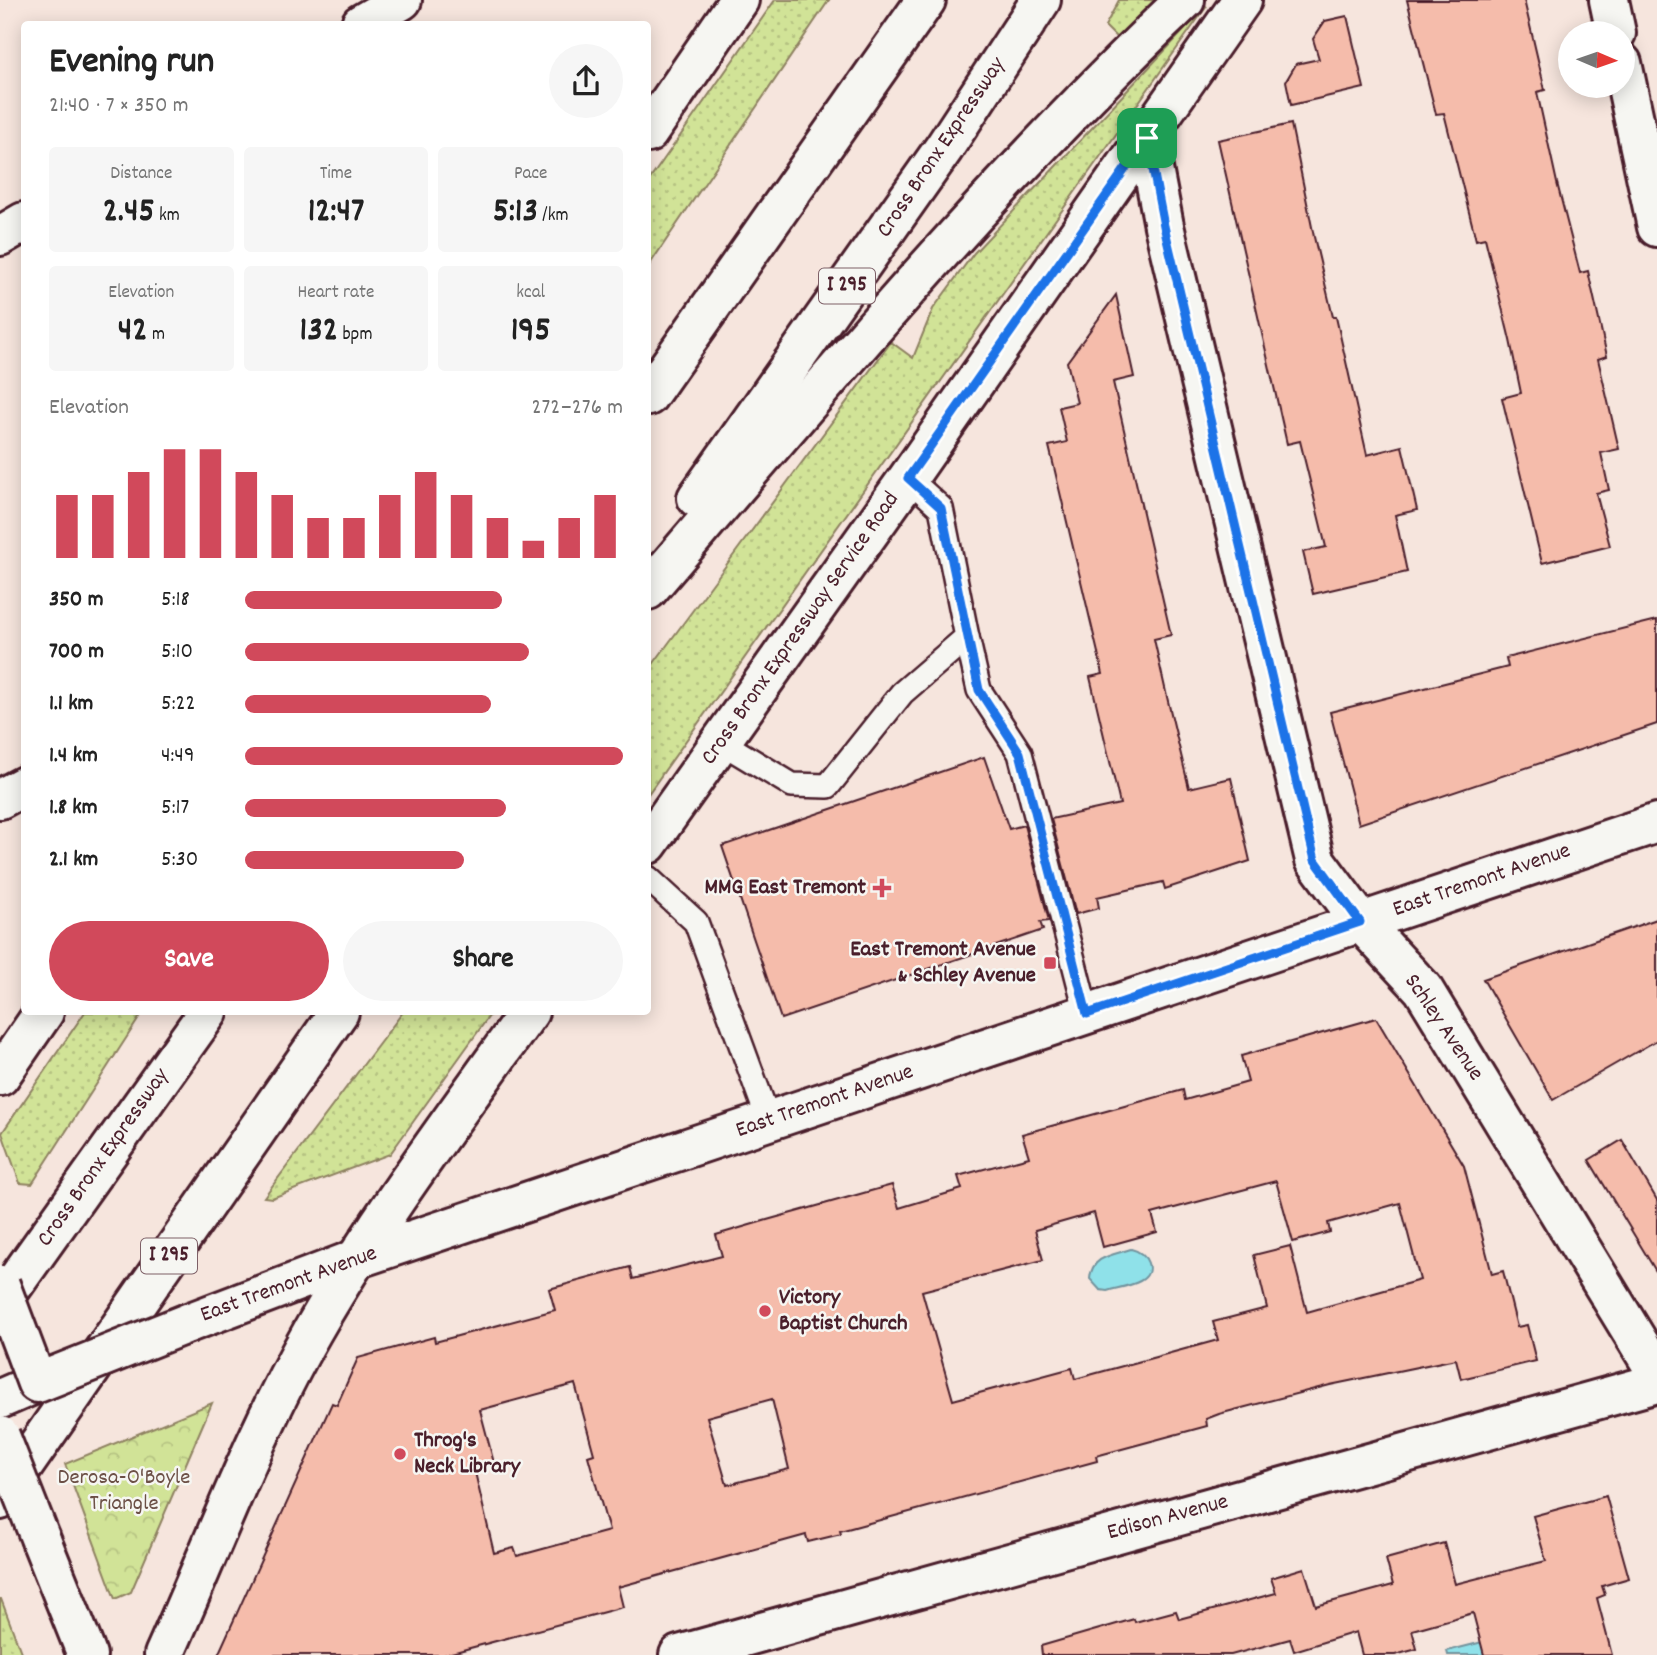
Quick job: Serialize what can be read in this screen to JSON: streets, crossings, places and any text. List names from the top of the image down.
{
  "streets": {
    "main road": [
      "Cross Bronx Expressway",
      "I 295",
      "Cross Bronx Expressway Service Road",
      "East Tremont Avenue",
      "Schley Avenue",
      "Edison Avenue"
    ]
  },
  "crossings": [
    ["Cross Bronx Expressway Service Road", "Schley Avenue"],
    ["East Tremont Avenue", "Schley Avenue"]
  ],
  "parks": ["Derosa-O'Boyle Triangle"],
  "places": {
    "health": ["MMG East Tremont"],
    "transit": ["East Tremont Avenue & Schley Avenue"],
    "other": ["Victory Baptist Church", "Throg's Neck Library"]
  },
  "north": "right",
  "page": {
    "heading": ["Evening run", "21:40 · 7 × 350 m"],
    "stats": [
      ["Distance", "2.45 km"],
      ["Time", "12:47"],
      ["Pace", "5:13 /km"],
      ["Elevation", "42 m"],
      ["Heart rate", "132 bpm"],
      ["kcal", "195"]
    ],
    "chart": ["Elevation", "272–276 m"],
    "list": [
      {
        "name": "350 m",
        "note": "5:18"
      },
      {
        "name": "700 m",
        "note": "5:10"
      },
      {
        "name": "1.1 km",
        "note": "5:22"
      },
      {
        "name": "1.4 km",
        "note": "4:49"
      },
      {
        "name": "1.8 km",
        "note": "5:17"
      },
      {
        "name": "2.1 km",
        "note": "5:30"
      }
    ],
    "buttons": ["Save", "Share"]
  }
}
